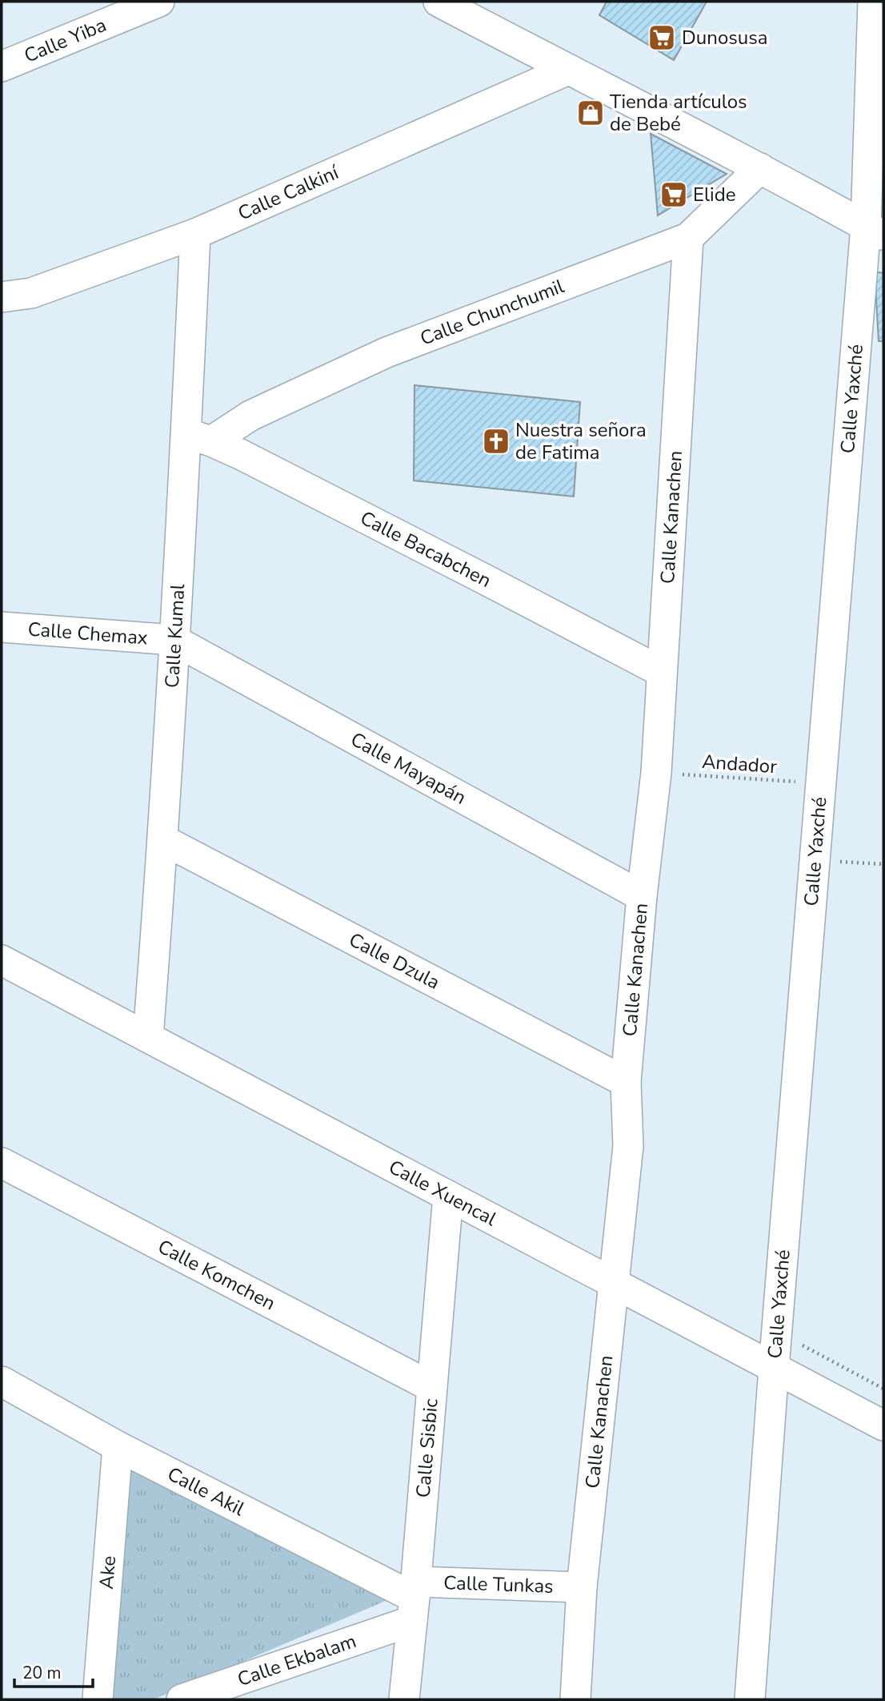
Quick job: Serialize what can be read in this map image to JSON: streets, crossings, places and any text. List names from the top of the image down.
{
  "streets": {
    "street": [
      "Calle Yiba",
      "Calle Calkiní",
      "Calle Chunchumil",
      "Calle Yaxché",
      "Calle Kanachen",
      "Calle Bacabchen",
      "Calle Chemax",
      "Calle Kumal",
      "Calle Mayapán",
      "Calle Dzula",
      "Calle Xuencal",
      "Calle Komchen",
      "Calle Sisbic",
      "Calle Akil",
      "Ake",
      "Calle Tunkas",
      "Calle Ekbalam"
    ],
    "path": ["Andador"]
  },
  "crossings": [
    ["Calle Calkiní", "Calle Kumal"],
    ["Calle Chunchumil", "Calle Kanachen"],
    ["Calle Chunchumil", "Calle Bacabchen"],
    ["Calle Chunchumil", "Calle Kumal"],
    ["Calle Yaxché", "Andador"],
    ["Calle Yaxché", "Calle Xuencal"],
    ["Calle Kanachen", "Calle Bacabchen"],
    ["Calle Kanachen", "Andador"],
    ["Calle Kanachen", "Calle Mayapán"],
    ["Calle Kanachen", "Calle Dzula"],
    ["Calle Kanachen", "Calle Xuencal"],
    ["Calle Kanachen", "Calle Tunkas"],
    ["Calle Bacabchen", "Calle Kumal"],
    ["Calle Chemax", "Calle Kumal"],
    ["Calle Chemax", "Calle Mayapán"],
    ["Calle Kumal", "Calle Mayapán"],
    ["Calle Kumal", "Calle Dzula"],
    ["Calle Kumal", "Calle Xuencal"],
    ["Calle Xuencal", "Calle Sisbic"],
    ["Calle Komchen", "Calle Sisbic"],
    ["Calle Sisbic", "Calle Akil"],
    ["Calle Sisbic", "Calle Tunkas"],
    ["Calle Sisbic", "Calle Ekbalam"],
    ["Calle Akil", "Ake"],
    ["Calle Akil", "Calle Tunkas"],
    ["Calle Akil", "Calle Ekbalam"],
    ["Calle Tunkas", "Calle Ekbalam"]
  ],
  "places": {
    "supermarket": ["Dunosusa", "Elide"],
    "shop": ["Tienda artículos de Bebé"],
    "church": ["Nuestra señora de Fatima"]
  },
  "scale_bar": "20 m"
}
